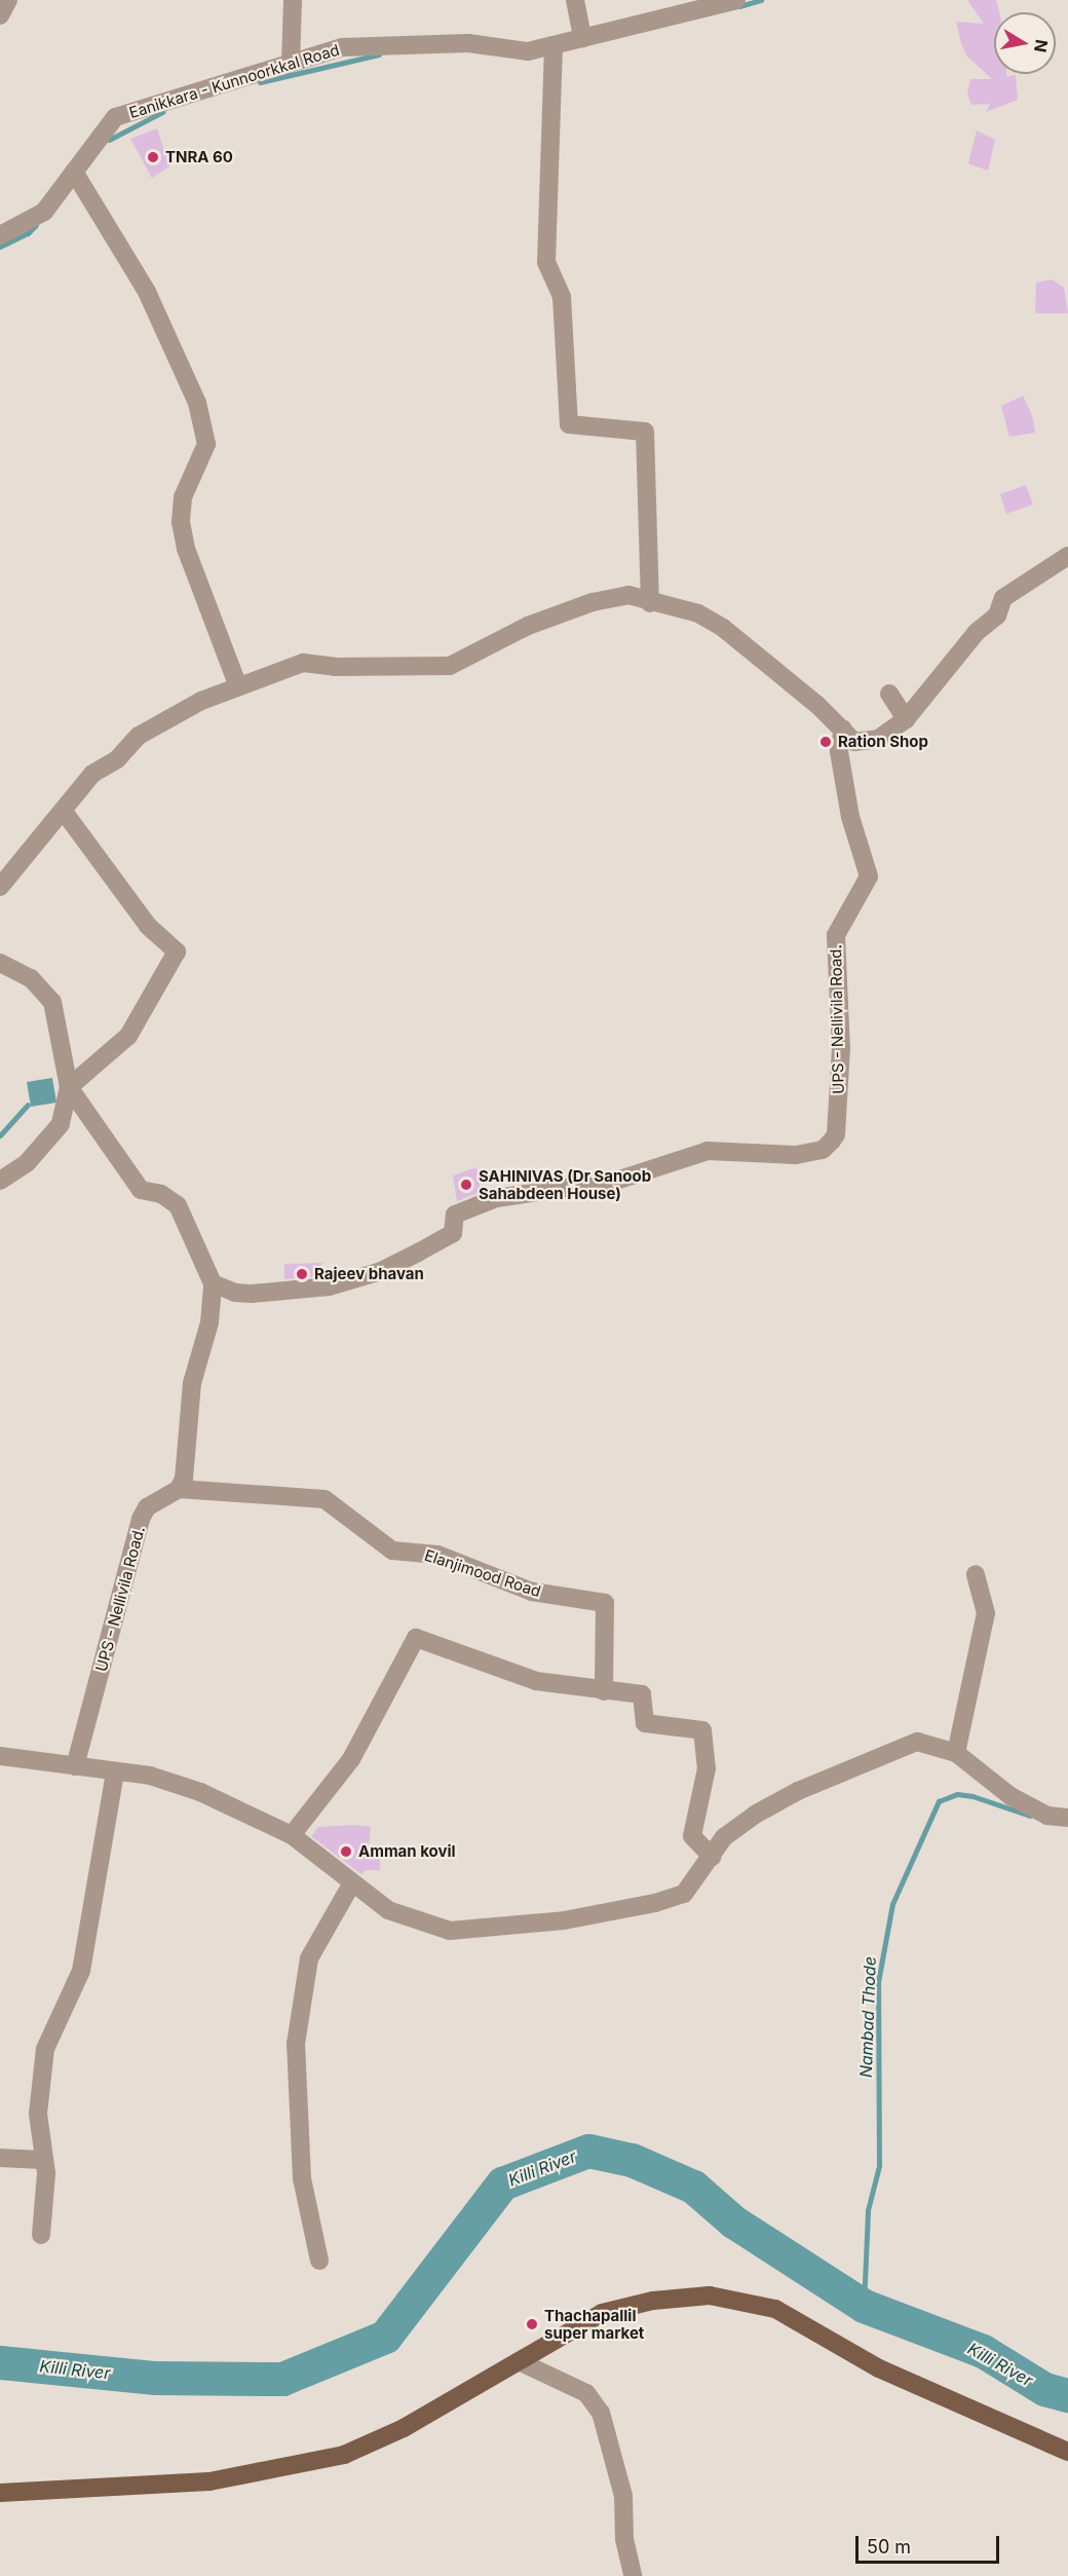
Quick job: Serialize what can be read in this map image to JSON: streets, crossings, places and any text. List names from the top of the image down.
{
  "streets": {
    "street": ["Eanikkara - Kunnoorkkal Road", "UPS - Nellivila Road.", "Elanjimood Road"]
  },
  "crossings": [
    ["UPS - Nellivila Road.", "Elanjimood Road"]
  ],
  "water": ["Nambad Thode", "Killi River"],
  "places": [
    "TNRA 60",
    "Ration Shop",
    "SAHINIVAS (Dr Sanoob Sahabdeen House)",
    "Rajeev bhavan",
    "Amman kovil",
    "Thachapallil super market"
  ],
  "scale_bar": "50 m",
  "north": "right"
}
